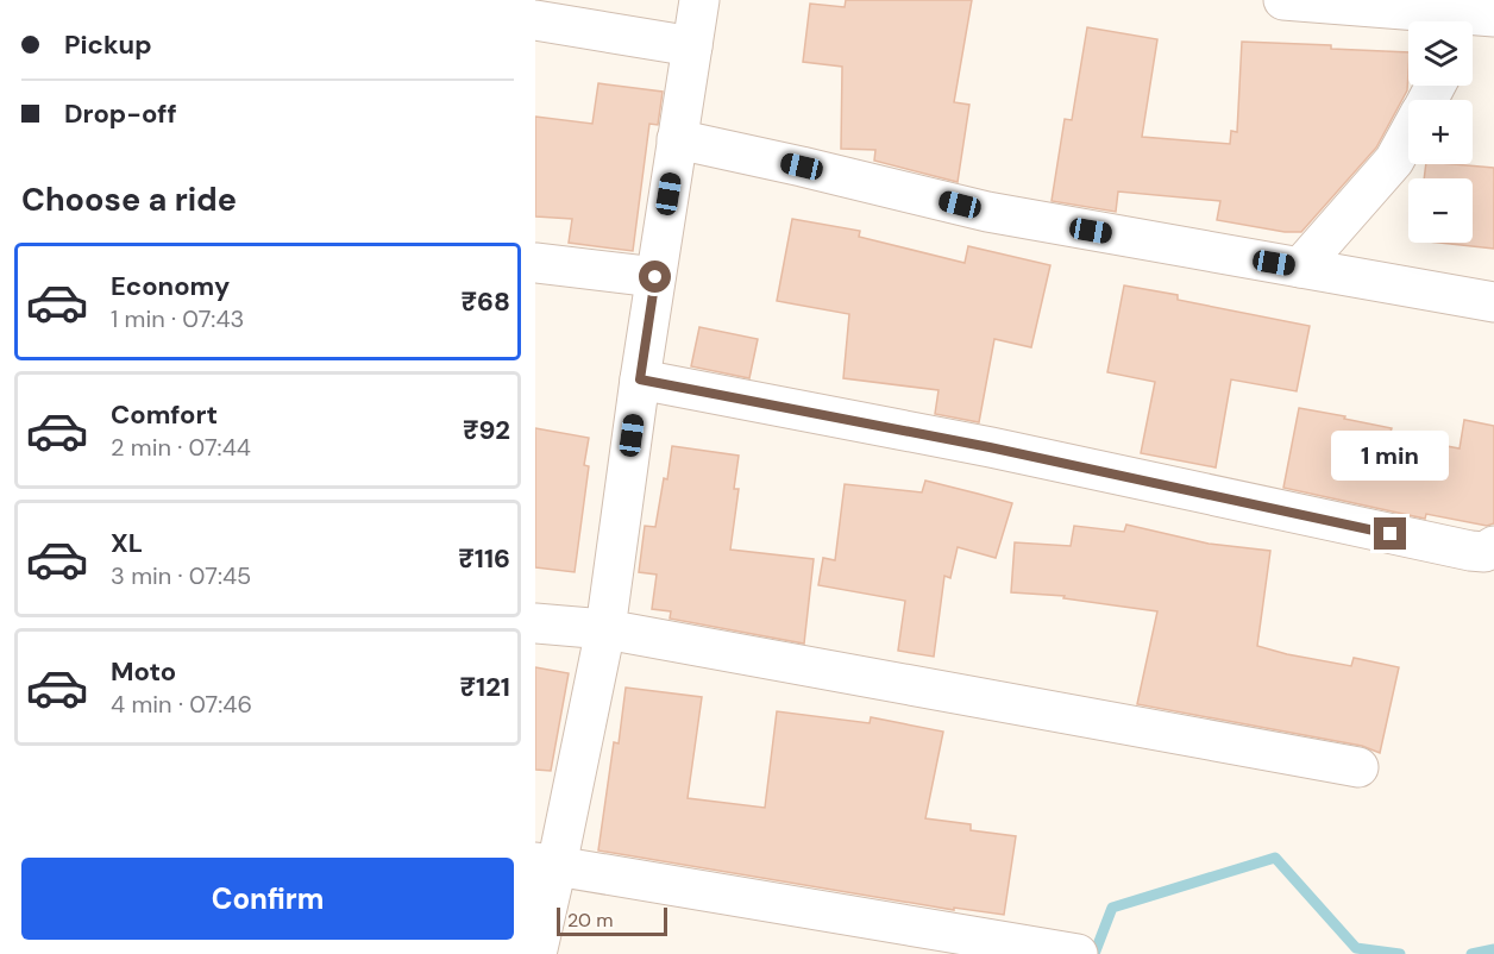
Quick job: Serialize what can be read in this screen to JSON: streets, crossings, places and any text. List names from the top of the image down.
{
  "scale_bar": "20 m",
  "page": {
    "banner": ["Pickup", "Drop-off"],
    "map_buttons": ["+", "−"],
    "heading": "Choose a ride",
    "list": [
      {
        "name": "Economy",
        "note": "1 min · 07:43",
        "value": "₹68"
      },
      {
        "name": "Comfort",
        "note": "2 min · 07:44",
        "value": "₹92"
      },
      {
        "name": "XL",
        "note": "3 min · 07:45",
        "value": "₹116"
      },
      {
        "name": "Moto",
        "note": "4 min · 07:46",
        "value": "₹121"
      }
    ],
    "bubble": "1 min",
    "buttons": "Confirm",
    "scale": "20 m"
  }
}
